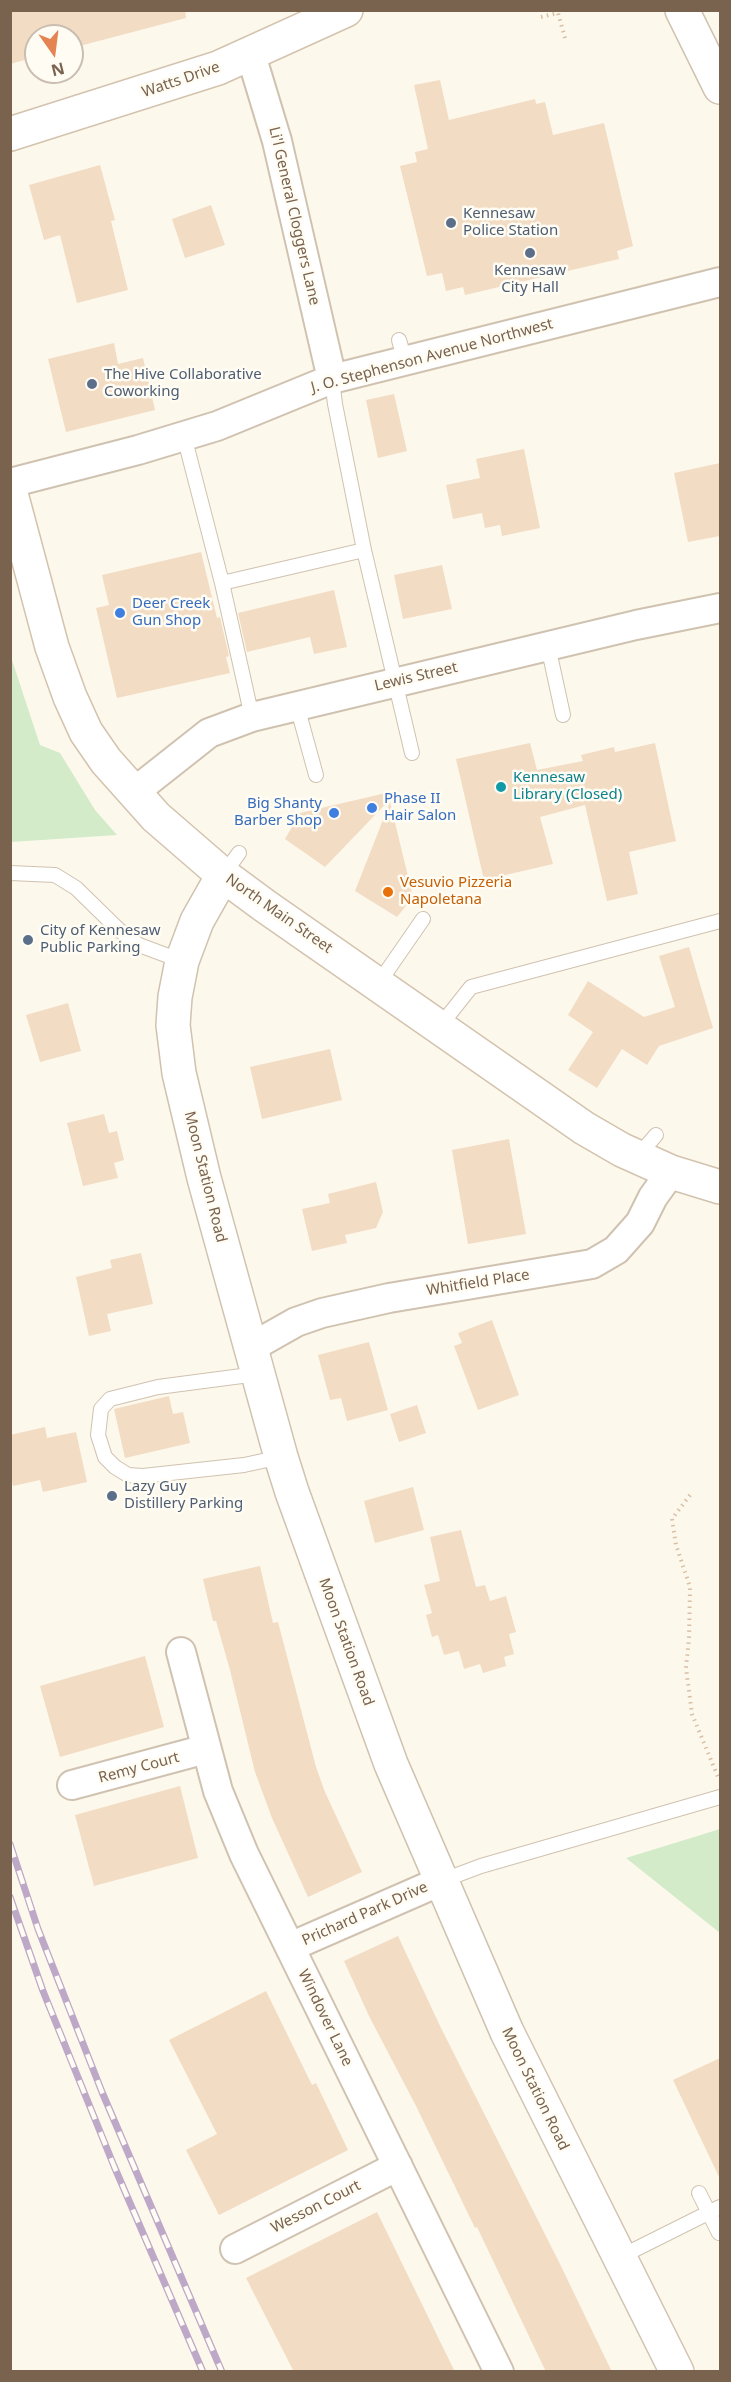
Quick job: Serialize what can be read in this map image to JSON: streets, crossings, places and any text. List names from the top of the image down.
{
  "streets": {
    "street": [
      "Watts Drive",
      "Li'l General Cloggers Lane",
      "J. O. Stephenson Avenue Northwest",
      "Lewis Street",
      "North Main Street",
      "Moon Station Road",
      "Whitfield Place",
      "Remy Court",
      "Prichard Park Drive",
      "Windover Lane",
      "Wesson Court"
    ]
  },
  "crossings": [
    ["Watts Drive", "Li'l General Cloggers Lane"],
    ["Li'l General Cloggers Lane", "J. O. Stephenson Avenue Northwest"],
    ["Lewis Street", "North Main Street"],
    ["North Main Street", "Moon Station Road"],
    ["North Main Street", "Whitfield Place"],
    ["Moon Station Road", "Whitfield Place"],
    ["Moon Station Road", "Prichard Park Drive"],
    ["Remy Court", "Windover Lane"],
    ["Prichard Park Drive", "Windover Lane"],
    ["Windover Lane", "Wesson Court"]
  ],
  "places": [
    "Kennesaw Police Station",
    "Kennesaw City Hall",
    "The Hive Collaborative Coworking",
    "Deer Creek Gun Shop",
    "Kennesaw Library (Closed)",
    "Phase II Hair Salon",
    "Big Shanty Barber Shop",
    "Vesuvio Pizzeria Napoletana",
    "City of Kennesaw Public Parking",
    "Lazy Guy Distillery Parking"
  ],
  "north": "bottom"
}
